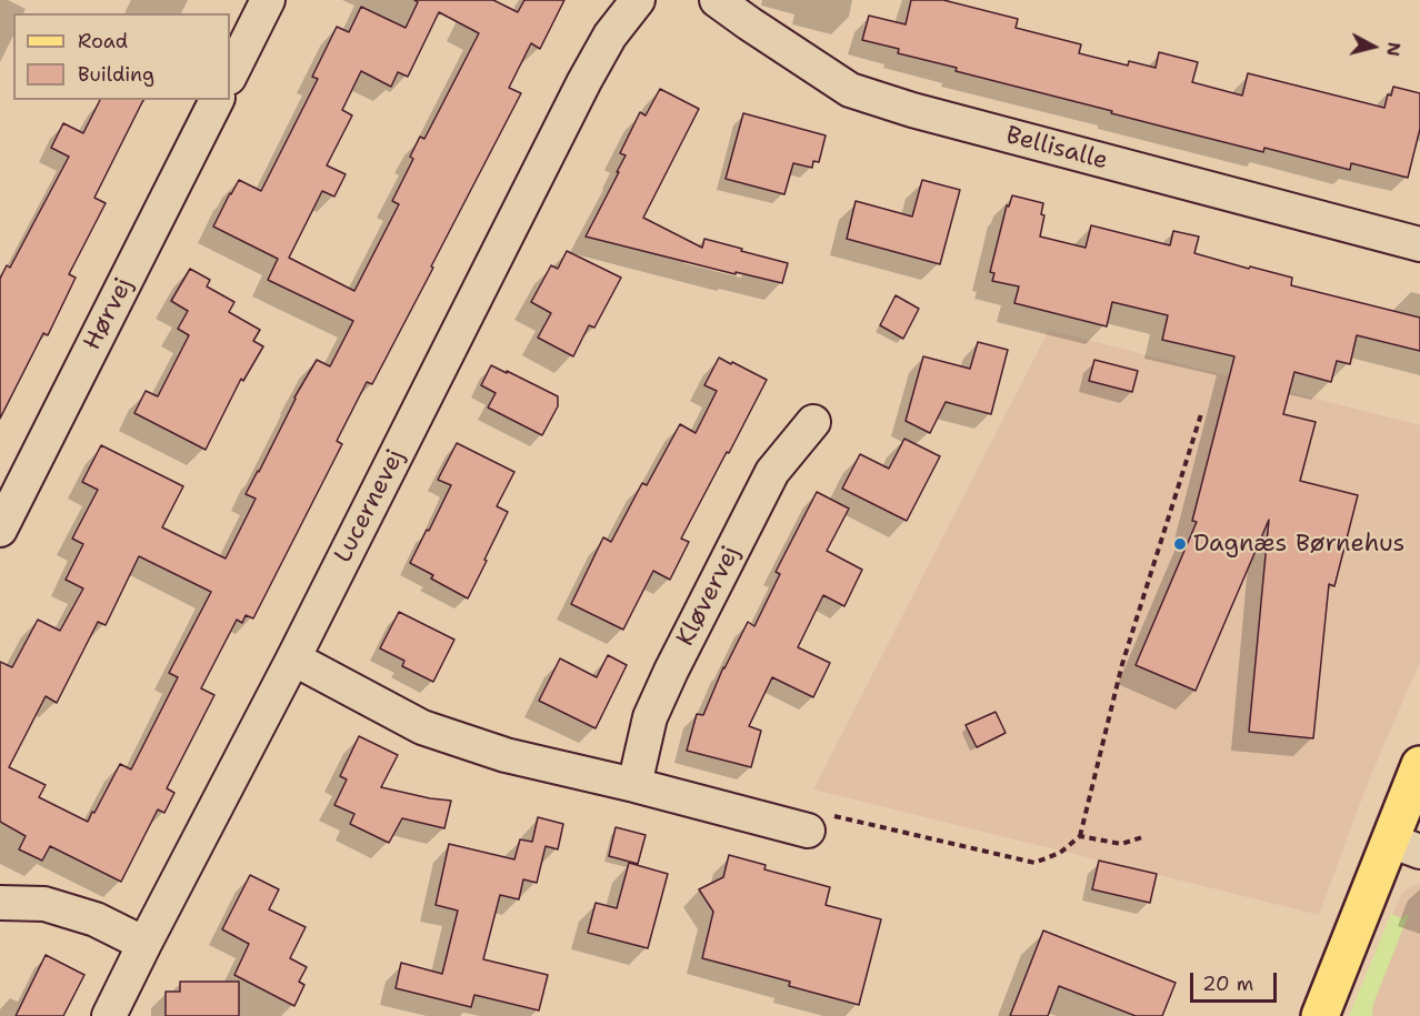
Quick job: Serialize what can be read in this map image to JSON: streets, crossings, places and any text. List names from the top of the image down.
{
  "streets": {
    "street": [
      "Bellisalle",
      "Hørvej",
      "Lucernevej",
      "Kløvervej"
    ]
  },
  "places": ["Dagnæs Børnehus"],
  "legend": ["Road", "Building"],
  "scale_bar": "20 m",
  "north": "right"
}
